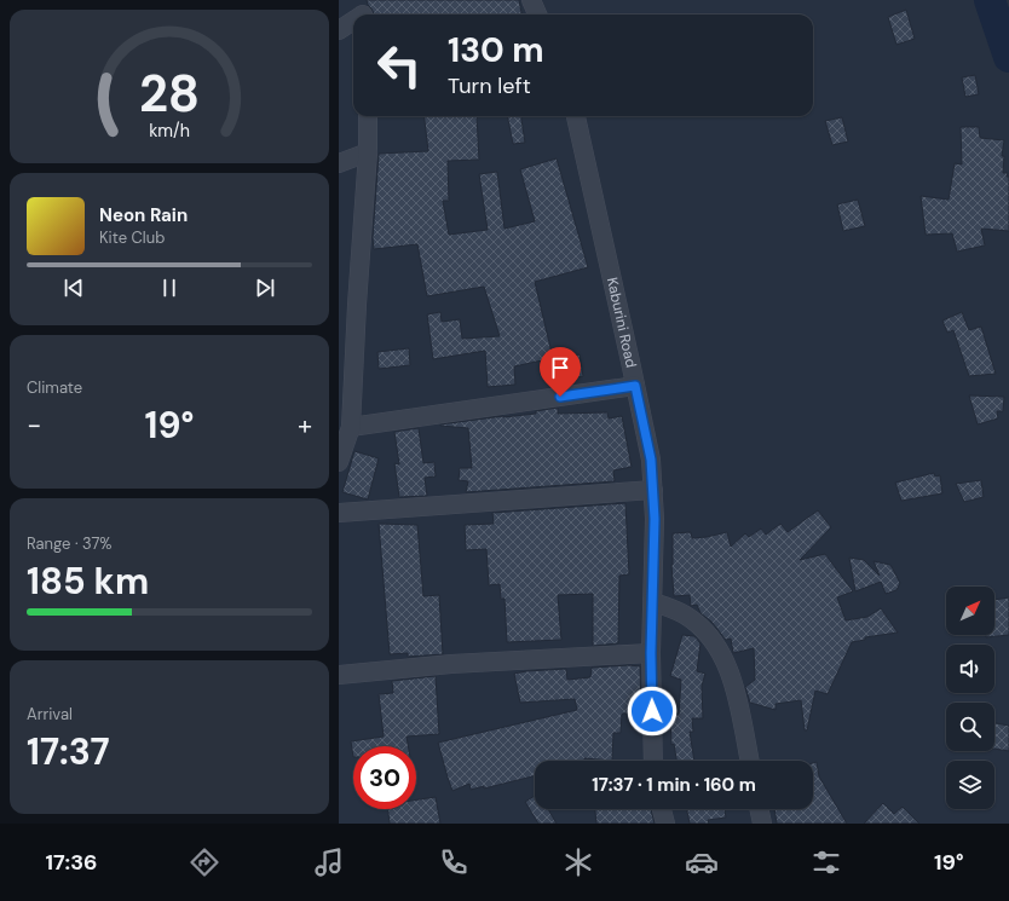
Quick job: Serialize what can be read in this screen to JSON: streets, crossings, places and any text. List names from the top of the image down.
{
  "streets": {
    "street": ["Kaburini Road"]
  },
  "north": "top right",
  "page": {
    "turn": ["130 m", "Turn left"],
    "song": ["Neon Rain", "Kite Club"],
    "tile": [
      "Climate",
      ["Range · 37%", "185 km"],
      ["Arrival", "17:37"]
    ],
    "heat": ["−", "19°", "+"],
    "limit": "30",
    "trip": "17:37 · 1 min · 160 m",
    "tabs": ["17:36", "19°"],
    "gauge": ["28", "km/h"]
  }
}
